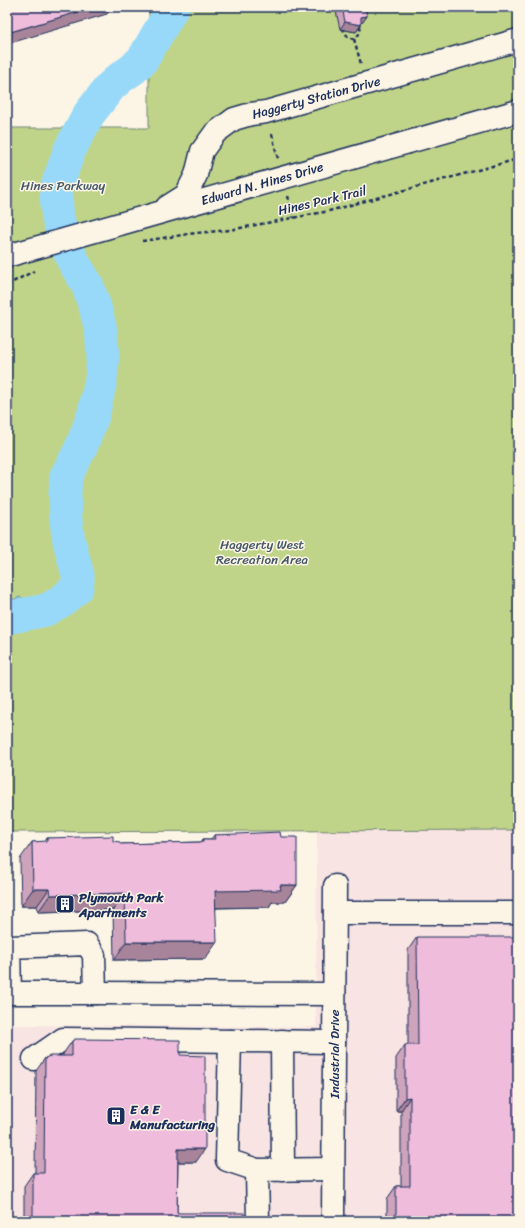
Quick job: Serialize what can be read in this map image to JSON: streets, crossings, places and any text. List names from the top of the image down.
{
  "streets": {
    "street": ["Haggerty Station Drive", "Edward N. Hines Drive", "Industrial Drive"],
    "path": ["Hines Park Trail"]
  },
  "crossings": [
    ["Haggerty Station Drive", "Edward N. Hines Drive"]
  ],
  "parks": ["Hines Parkway", "Haggerty West Recreation Area"],
  "places": {
    "building": ["Plymouth Park Apartments", "E & E Manufacturing"]
  }
}
